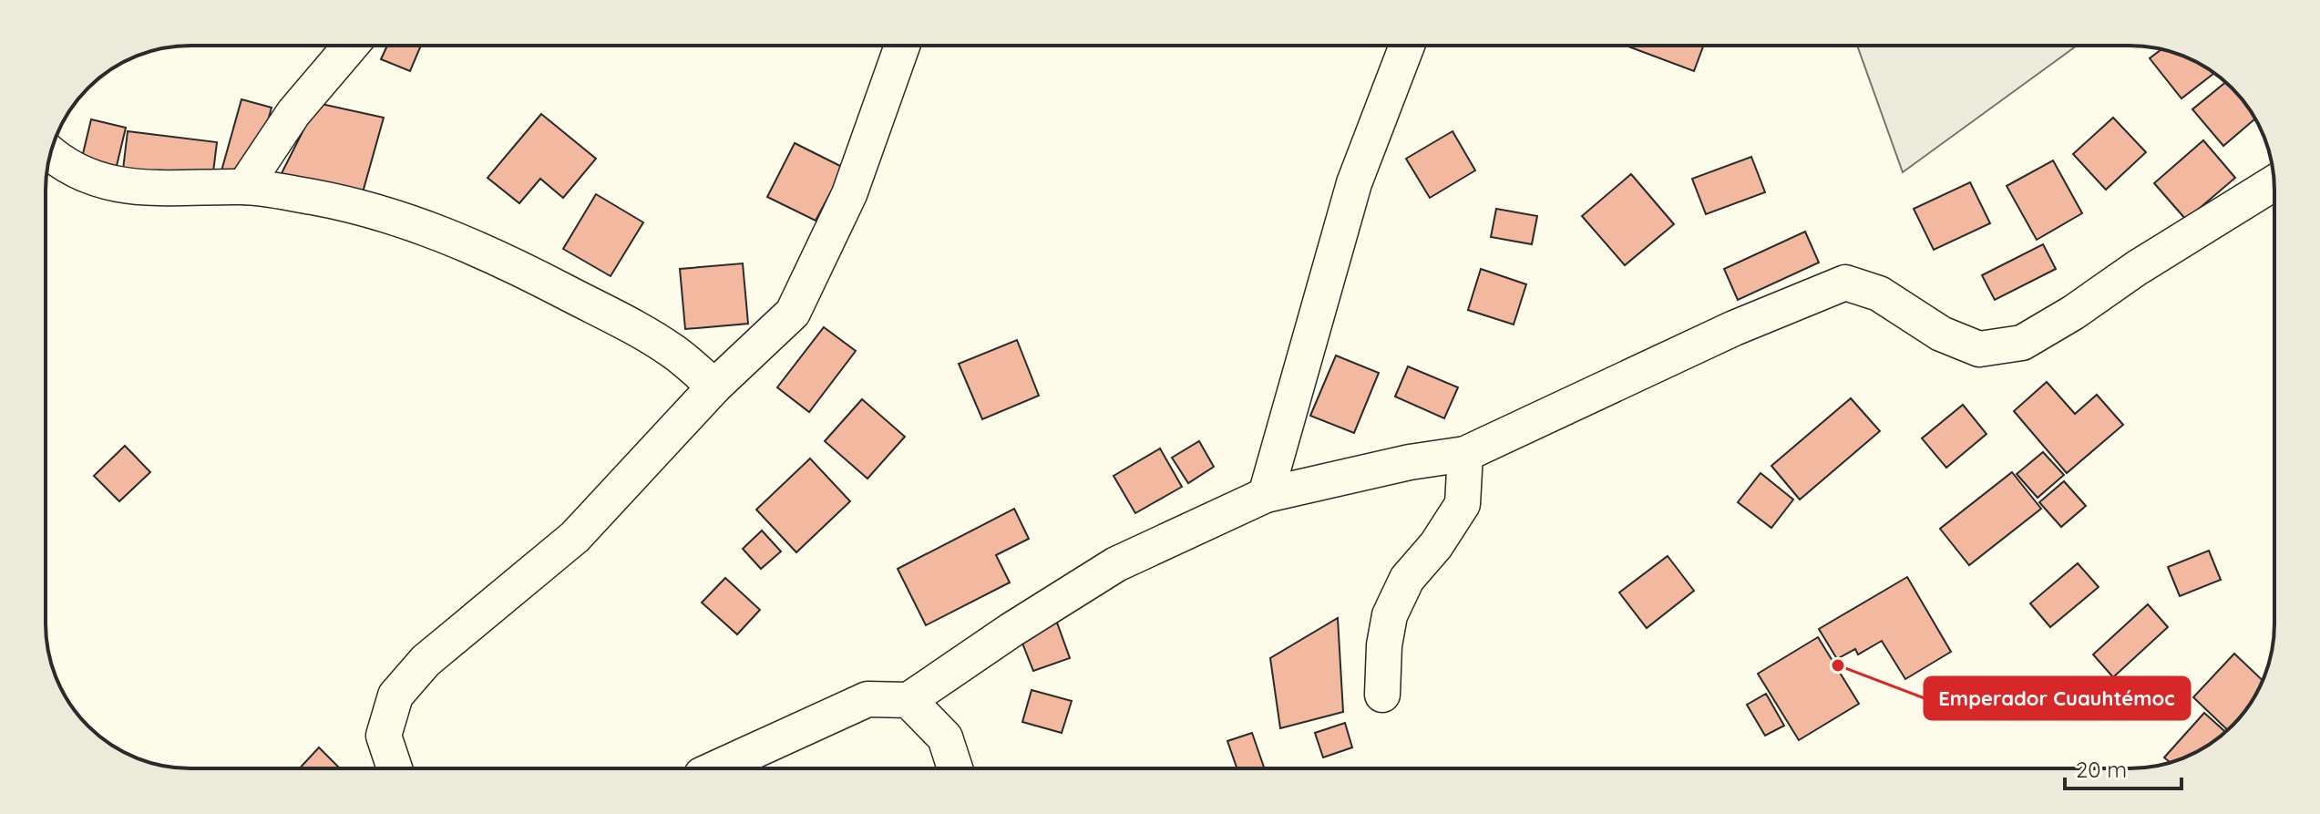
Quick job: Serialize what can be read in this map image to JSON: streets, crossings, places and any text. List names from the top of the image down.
{
  "places": ["Emperador Cuauhtémoc"],
  "scale_bar": "20 m"
}
